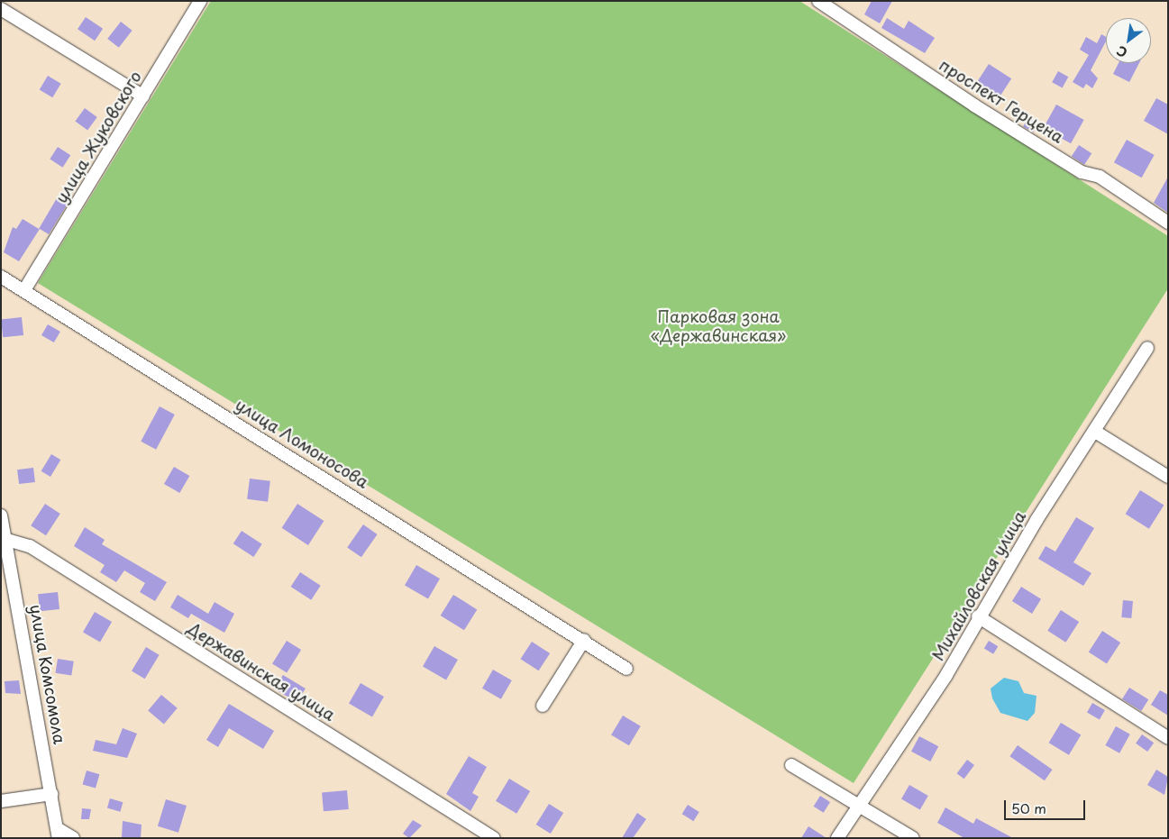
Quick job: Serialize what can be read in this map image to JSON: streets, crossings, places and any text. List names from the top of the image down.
{
  "streets": {
    "street": [
      "проспект Герцена",
      "улица Жуковского",
      "улица Ломоносова",
      "Михайловская улица",
      "Державинская улица",
      "улица Комсомола"
    ]
  },
  "crossings": [
    ["улица Жуковского", "улица Ломоносова"],
    ["Державинская улица", "улица Комсомола"]
  ],
  "parks": ["Парковая зона «Державинская»"],
  "scale_bar": "50 m",
  "north": "bottom left"
}
